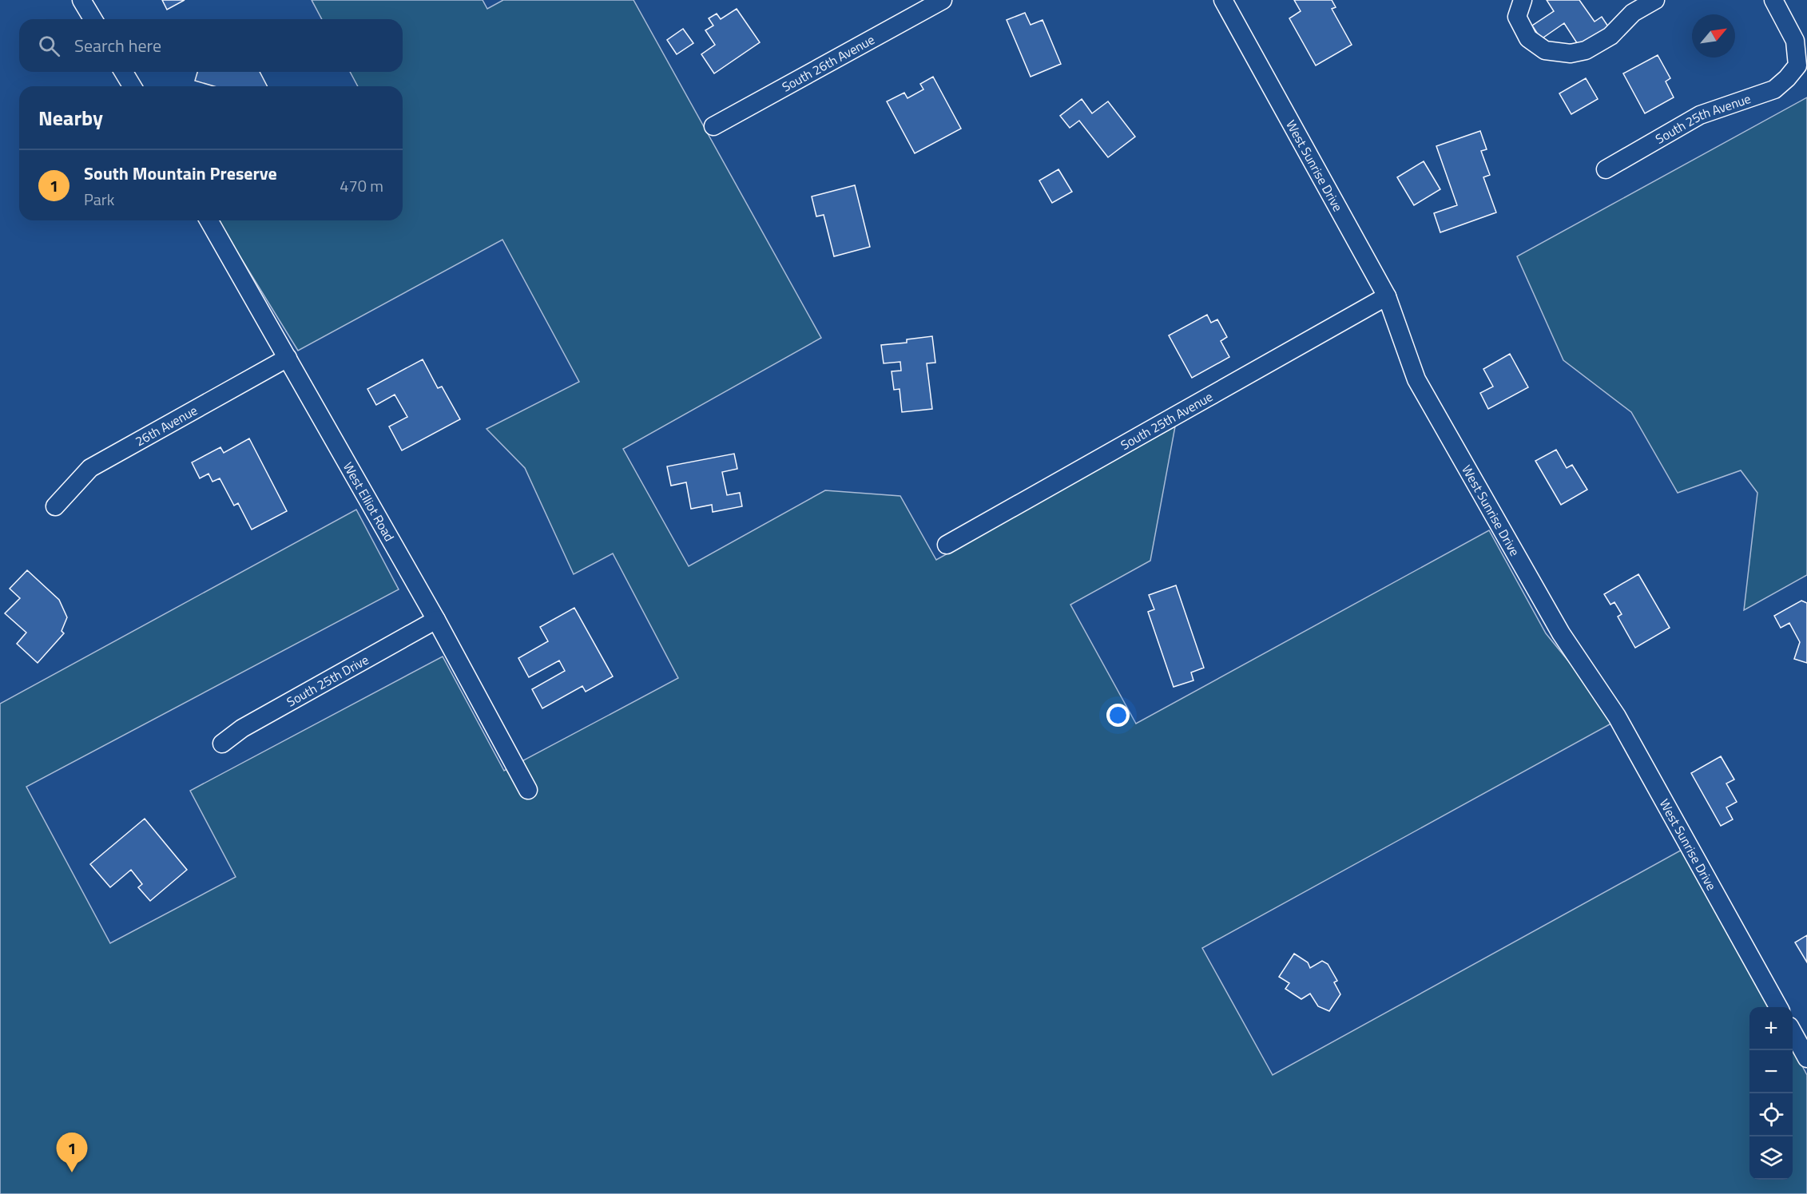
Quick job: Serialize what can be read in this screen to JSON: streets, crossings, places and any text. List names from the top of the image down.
{
  "streets": {
    "street": [
      "South 26th Avenue",
      "South 25th Avenue",
      "West Sunrise Drive",
      "26th Avenue",
      "West Elliot Road",
      "South 25th Drive"
    ]
  },
  "crossings": [
    ["South 25th Avenue", "West Sunrise Drive"],
    ["26th Avenue", "West Elliot Road"],
    ["West Elliot Road", "South 25th Drive"]
  ],
  "north": "top right",
  "page": {
    "search": "Search here",
    "heading": "Nearby",
    "list": [
      {
        "mark": "1",
        "name": "South Mountain Preserve",
        "note": "Park",
        "value": "470 m"
      }
    ],
    "map_buttons": ["+", "−"],
    "pins": "1"
  }
}
